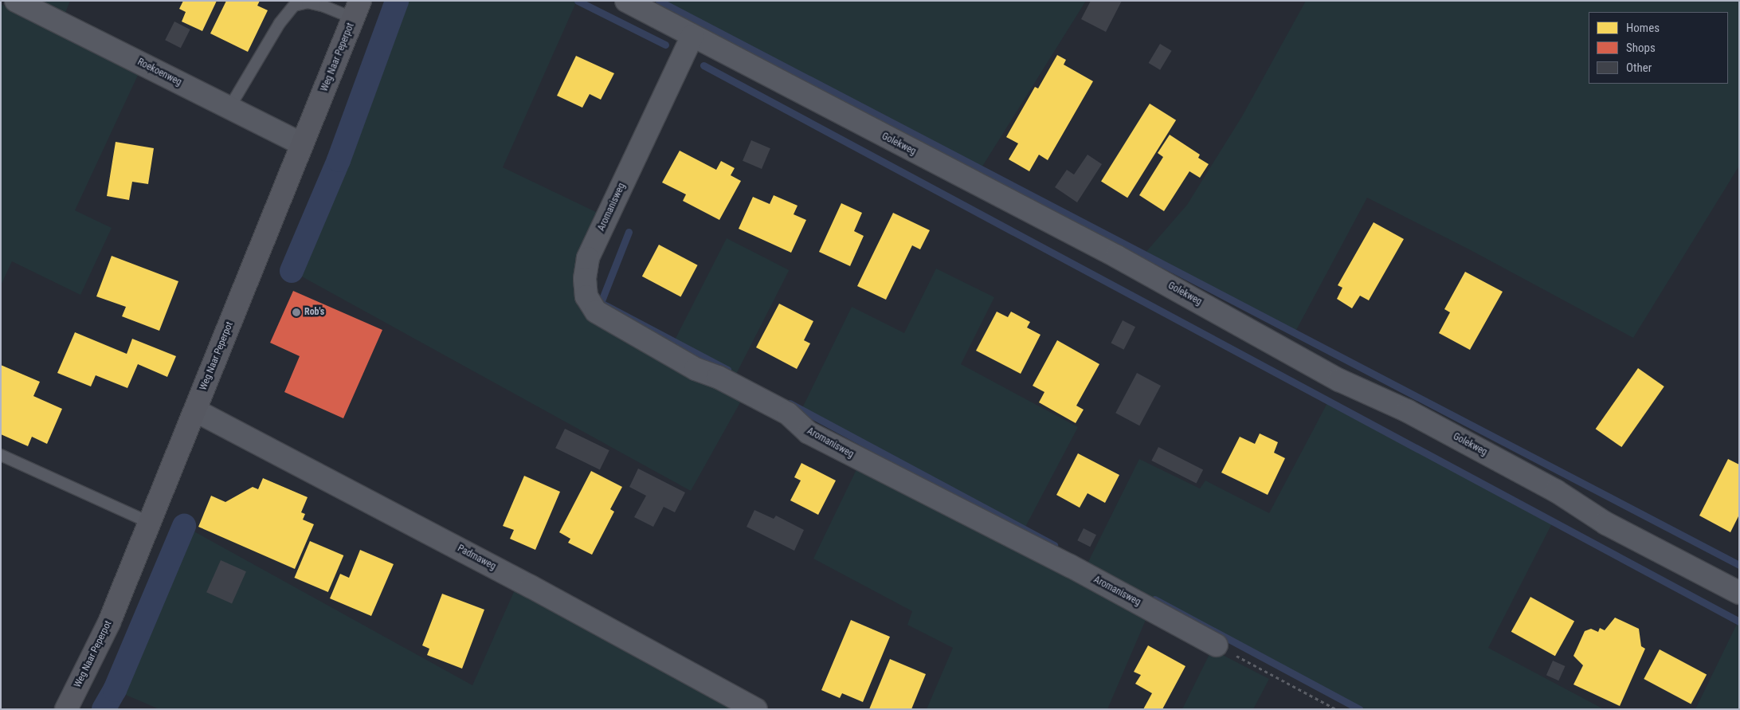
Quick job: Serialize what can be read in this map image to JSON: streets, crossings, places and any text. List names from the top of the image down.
{
  "streets": {
    "street": [
      "Weg Naar Peperpot",
      "Roekoenweg",
      "Golekweg",
      "Aromanisweg",
      "Padmaweg"
    ]
  },
  "crossings": [
    ["Weg Naar Peperpot", "Roekoenweg"],
    ["Weg Naar Peperpot", "Padmaweg"],
    ["Golekweg", "Aromanisweg"]
  ],
  "places": ["Rob's"],
  "legend": ["Homes", "Shops", "Other"]
}
